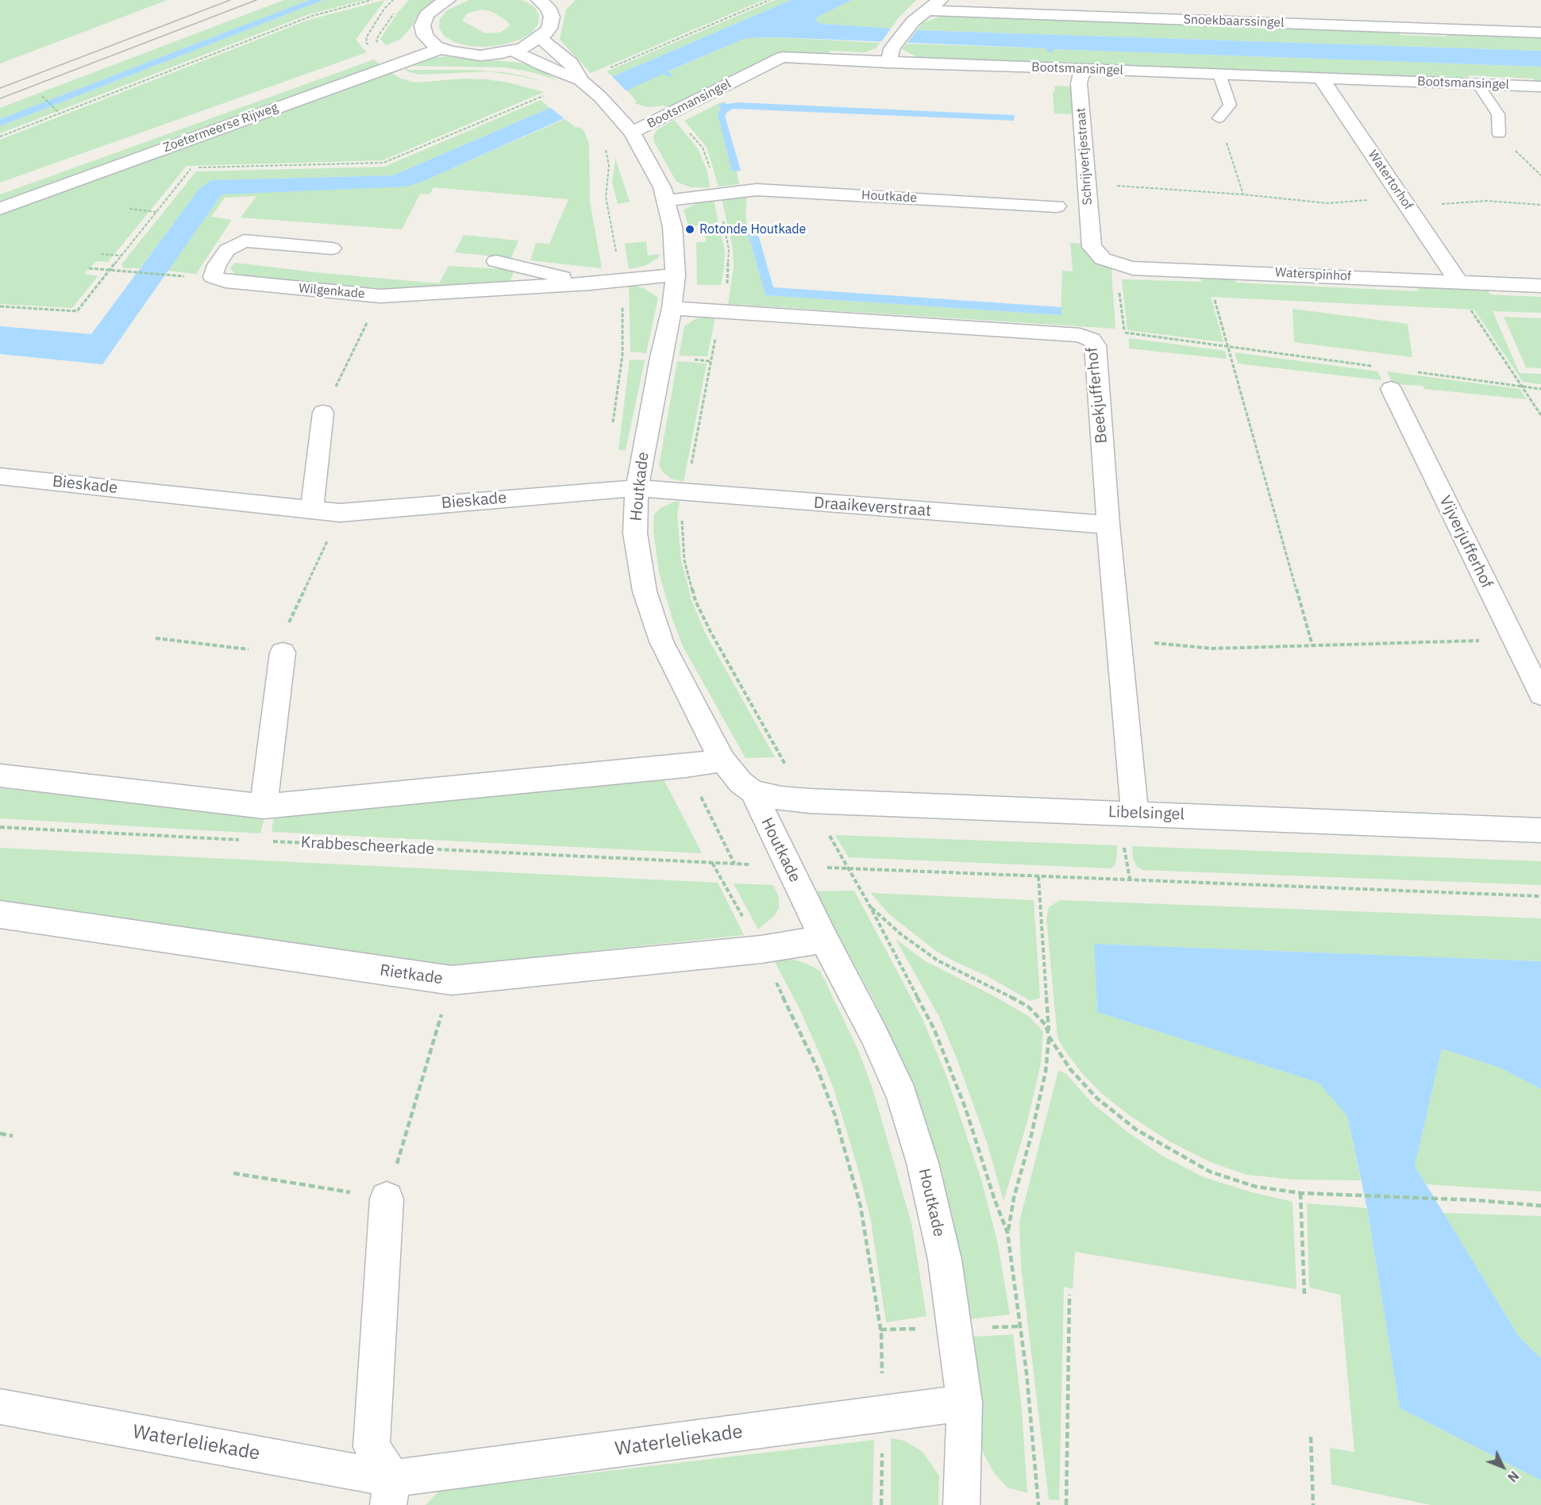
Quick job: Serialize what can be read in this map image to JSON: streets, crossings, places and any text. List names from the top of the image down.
{
  "streets": {
    "street": [
      "Snoekbaarssingel",
      "Bootsmansingel",
      "Zoetermeerse Rijweg",
      "Schrijvertjestraat",
      "Watertorhof",
      "Houtkade",
      "Waterspinhof",
      "Wilgenkade",
      "Beekjufferhof",
      "Bieskade",
      "Draaikeverstraat",
      "Vijverjufferhof",
      "Libelsingel",
      "Rietkade",
      "Waterleliekade"
    ],
    "path": ["Krabbescheerkade"]
  },
  "crossings": [
    ["Bootsmansingel", "Schrijvertjestraat"],
    ["Bootsmansingel", "Watertorhof"],
    ["Bootsmansingel", "Houtkade"],
    ["Schrijvertjestraat", "Waterspinhof"],
    ["Watertorhof", "Waterspinhof"],
    ["Houtkade", "Wilgenkade"],
    ["Houtkade", "Beekjufferhof"],
    ["Houtkade", "Bieskade"],
    ["Houtkade", "Draaikeverstraat"],
    ["Houtkade", "Libelsingel"],
    ["Houtkade", "Rietkade"],
    ["Houtkade", "Waterleliekade"],
    ["Beekjufferhof", "Draaikeverstraat"],
    ["Beekjufferhof", "Libelsingel"],
    ["Bieskade", "Draaikeverstraat"]
  ],
  "places": ["Rotonde Houtkade"],
  "north": "bottom right"
}
